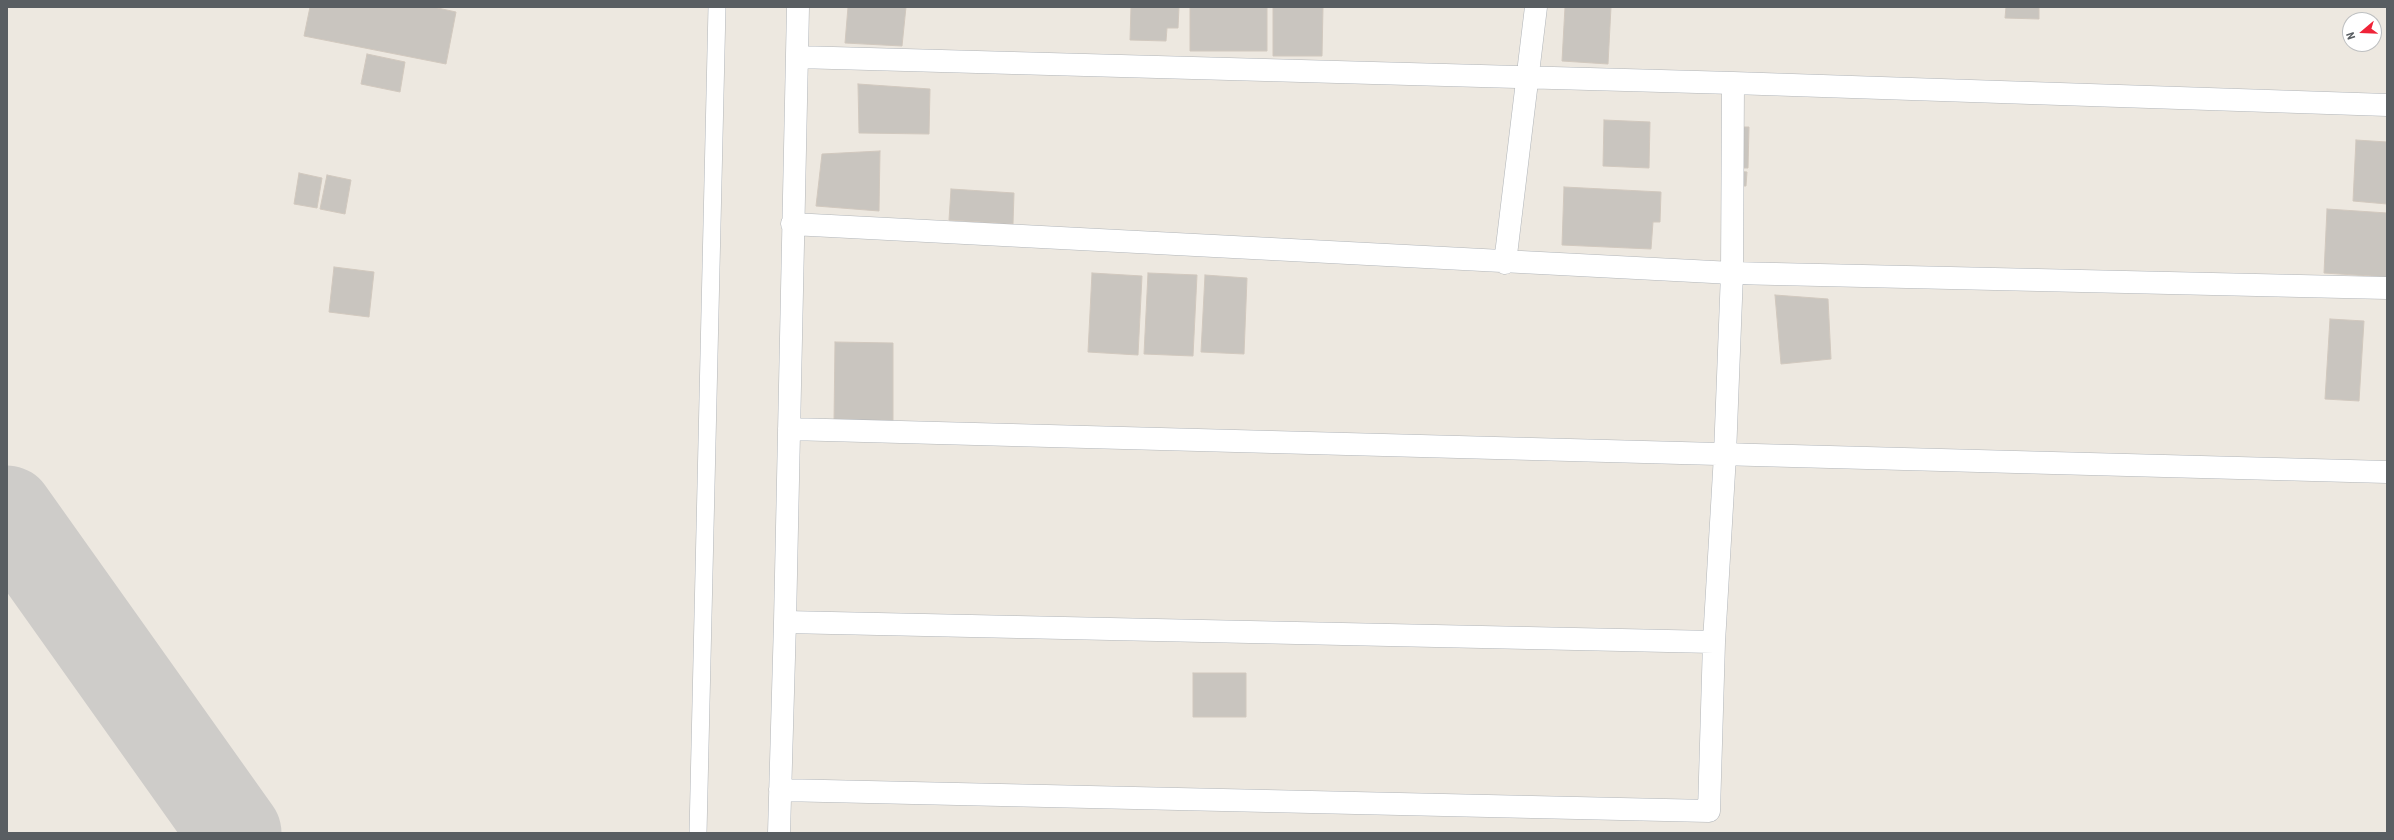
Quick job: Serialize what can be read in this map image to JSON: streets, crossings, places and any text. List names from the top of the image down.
{
  "north": "left"
}
